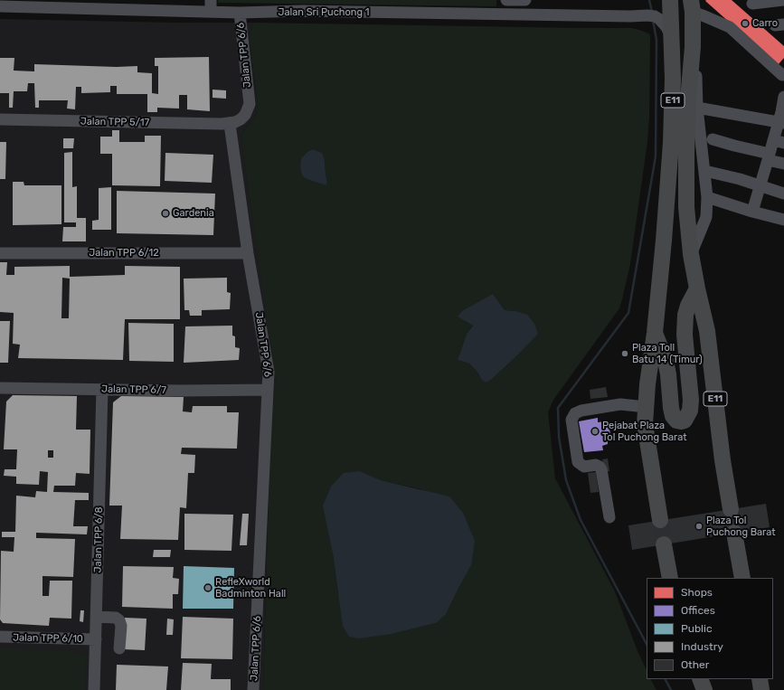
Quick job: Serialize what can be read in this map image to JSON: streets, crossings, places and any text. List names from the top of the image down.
{
  "streets": {
    "highway": ["E11"],
    "street": [
      "Jalan Sri Puchong 1",
      "Jalan TPP 6/6",
      "Jalan TPP 5/17",
      "Jalan TPP 6/12",
      "Jalan TPP 6/7",
      "Jalan TPP 6/8",
      "Jalan TPP 6/10"
    ]
  },
  "crossings": [
    ["Jalan Sri Puchong 1", "Jalan TPP 6/6"],
    ["Jalan Sri Puchong 1", "E11"],
    ["Jalan TPP 6/6", "Jalan TPP 5/17"],
    ["Jalan TPP 6/6", "Jalan TPP 6/12"],
    ["Jalan TPP 6/6", "Jalan TPP 6/7"],
    ["Jalan TPP 6/7", "Jalan TPP 6/8"],
    ["Jalan TPP 6/8", "Jalan TPP 6/10"]
  ],
  "places": [
    "Carro",
    "Gardenia",
    "Plaza Toll Batu 14 (Timur)",
    "Pejabat Plaza Tol Puchong Barat",
    "Plaza Tol Puchong Barat",
    "RefleXworld Badminton Hall"
  ],
  "legend": [
    "Shops",
    "Offices",
    "Public",
    "Industry",
    "Other"
  ]
}
